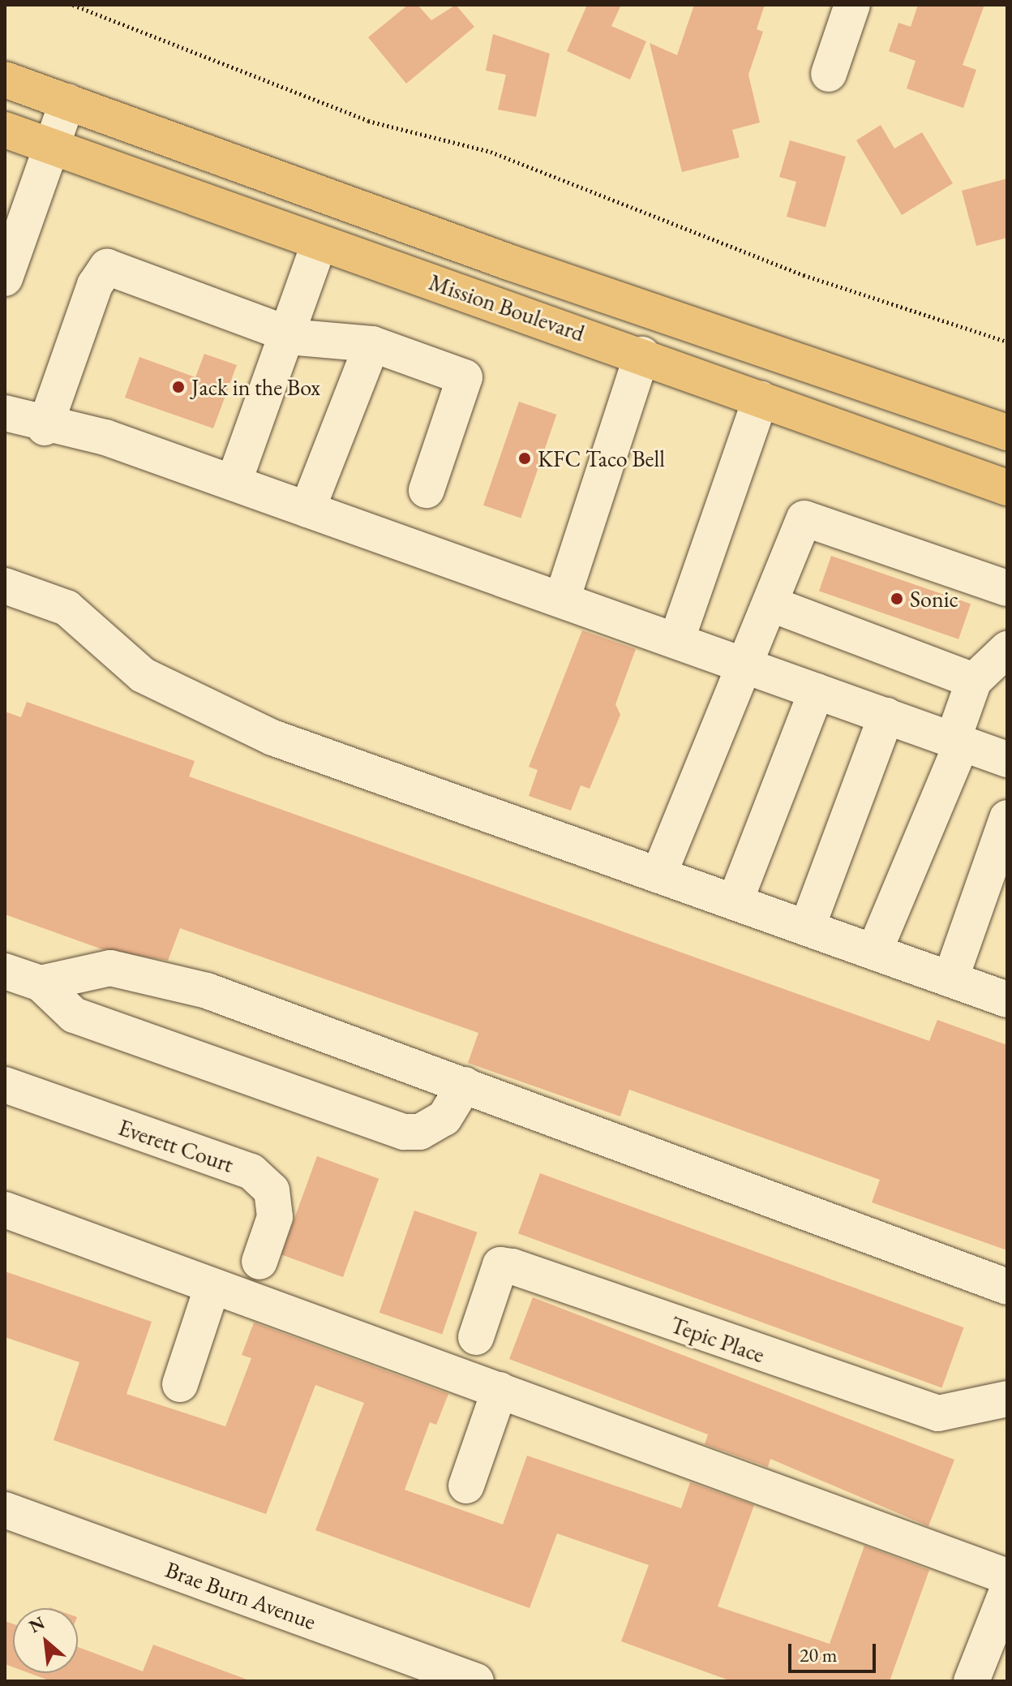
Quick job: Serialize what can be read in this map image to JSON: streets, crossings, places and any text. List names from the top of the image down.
{
  "streets": {
    "main road": ["Mission Boulevard"],
    "street": ["Everett Court", "Tepic Place", "Brae Burn Avenue"]
  },
  "places": ["Jack in the Box", "KFC Taco Bell", "Sonic"],
  "scale_bar": "20 m",
  "north": "top left"
}
